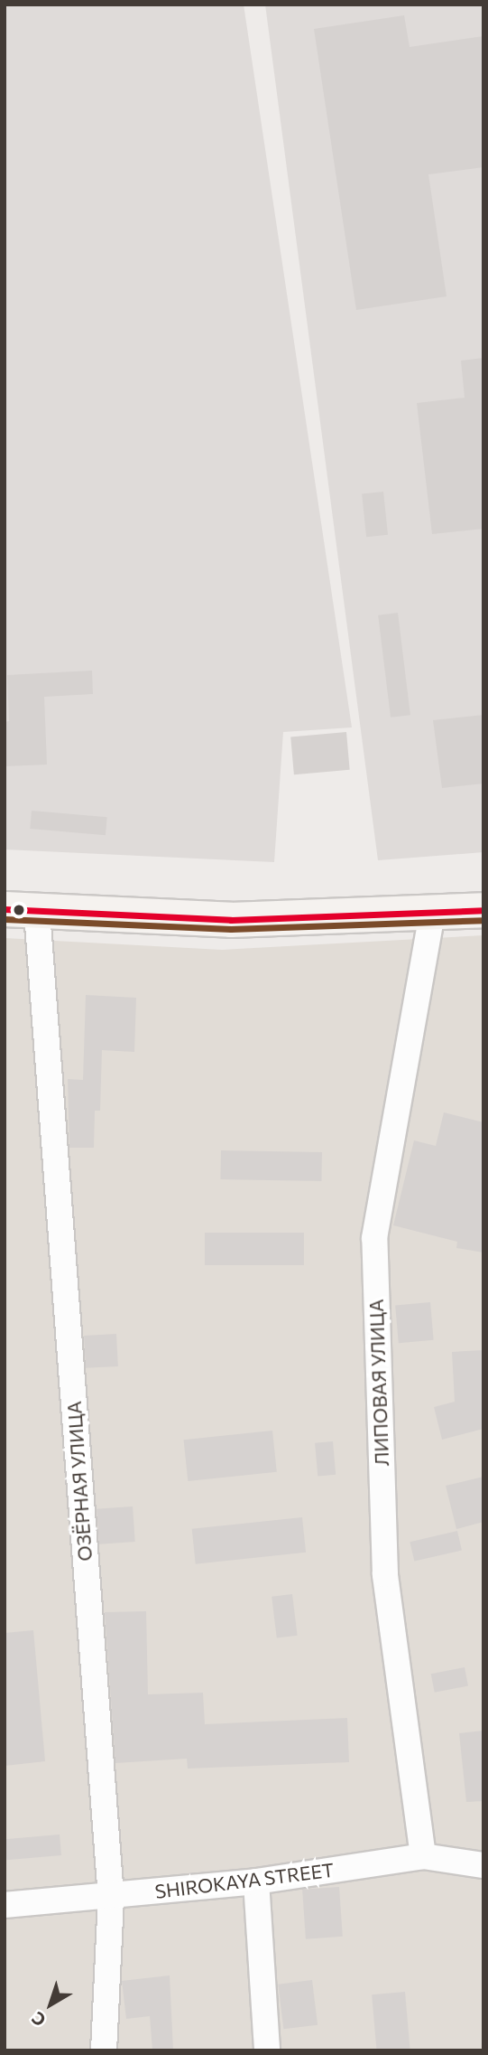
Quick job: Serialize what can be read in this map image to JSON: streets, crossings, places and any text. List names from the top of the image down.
{
  "streets": {
    "street": ["ЛИПОВАЯ УЛИЦА", "ОЗЁРНАЯ УЛИЦА", "SHIROKAYA STREET"]
  },
  "crossings": [
    ["ЛИПОВАЯ УЛИЦА", "SHIROKAYA STREET"],
    ["ОЗЁРНАЯ УЛИЦА", "SHIROKAYA STREET"]
  ],
  "north": "bottom left"
}
